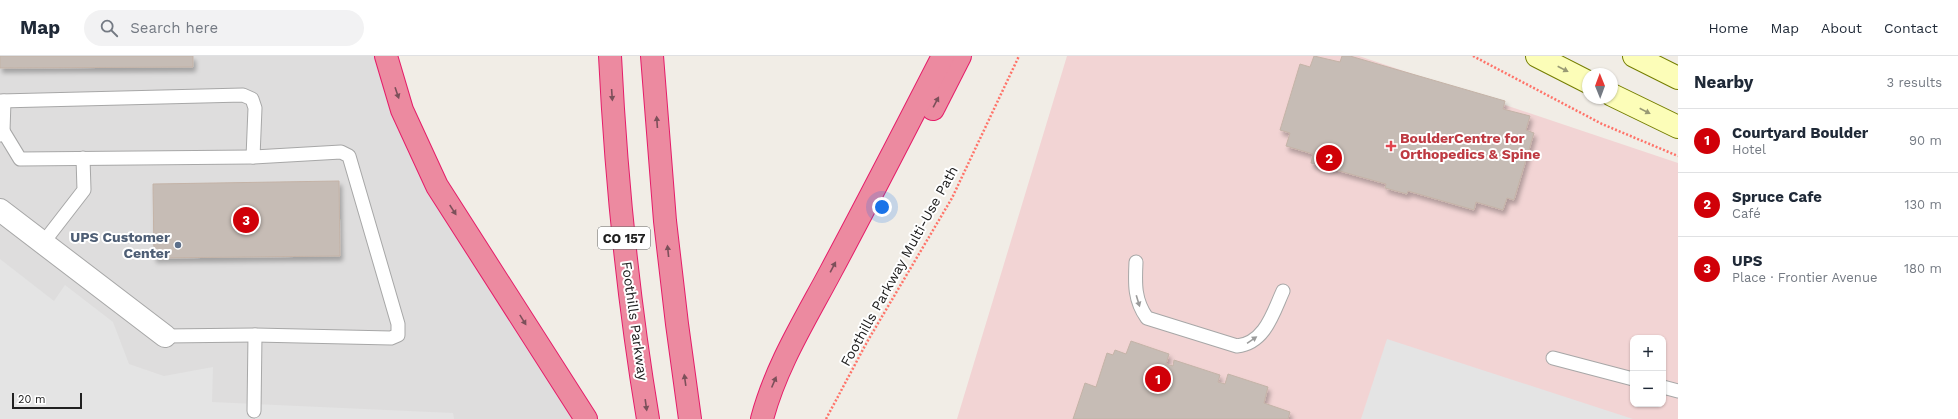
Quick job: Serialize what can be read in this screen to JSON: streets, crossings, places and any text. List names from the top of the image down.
{
  "streets": {
    "highway": ["CO 157", "Foothills Parkway"],
    "path": ["Foothills Parkway Multi-Use Path"]
  },
  "places": {
    "health": ["BoulderCentre for Orthopedics & Spine"],
    "other": ["UPS Customer Center"]
  },
  "scale_bar": "20 m",
  "north": "top",
  "page": {
    "header": "Map",
    "search": "Search here",
    "nav": [
      "Home",
      "Map",
      "About",
      "Contact"
    ],
    "heading": ["Nearby", "3 results"],
    "list": [
      {
        "mark": "1",
        "name": "Courtyard Boulder",
        "note": "Hotel",
        "value": "90 m"
      },
      {
        "mark": "2",
        "name": "Spruce Cafe",
        "note": "Café",
        "value": "130 m"
      },
      {
        "mark": "3",
        "name": "UPS",
        "note": "Place · Frontier Avenue",
        "value": "180 m"
      }
    ],
    "pins": ["2", "3", "1"],
    "map_buttons": ["+", "−"],
    "scale": "20 m"
  }
}
